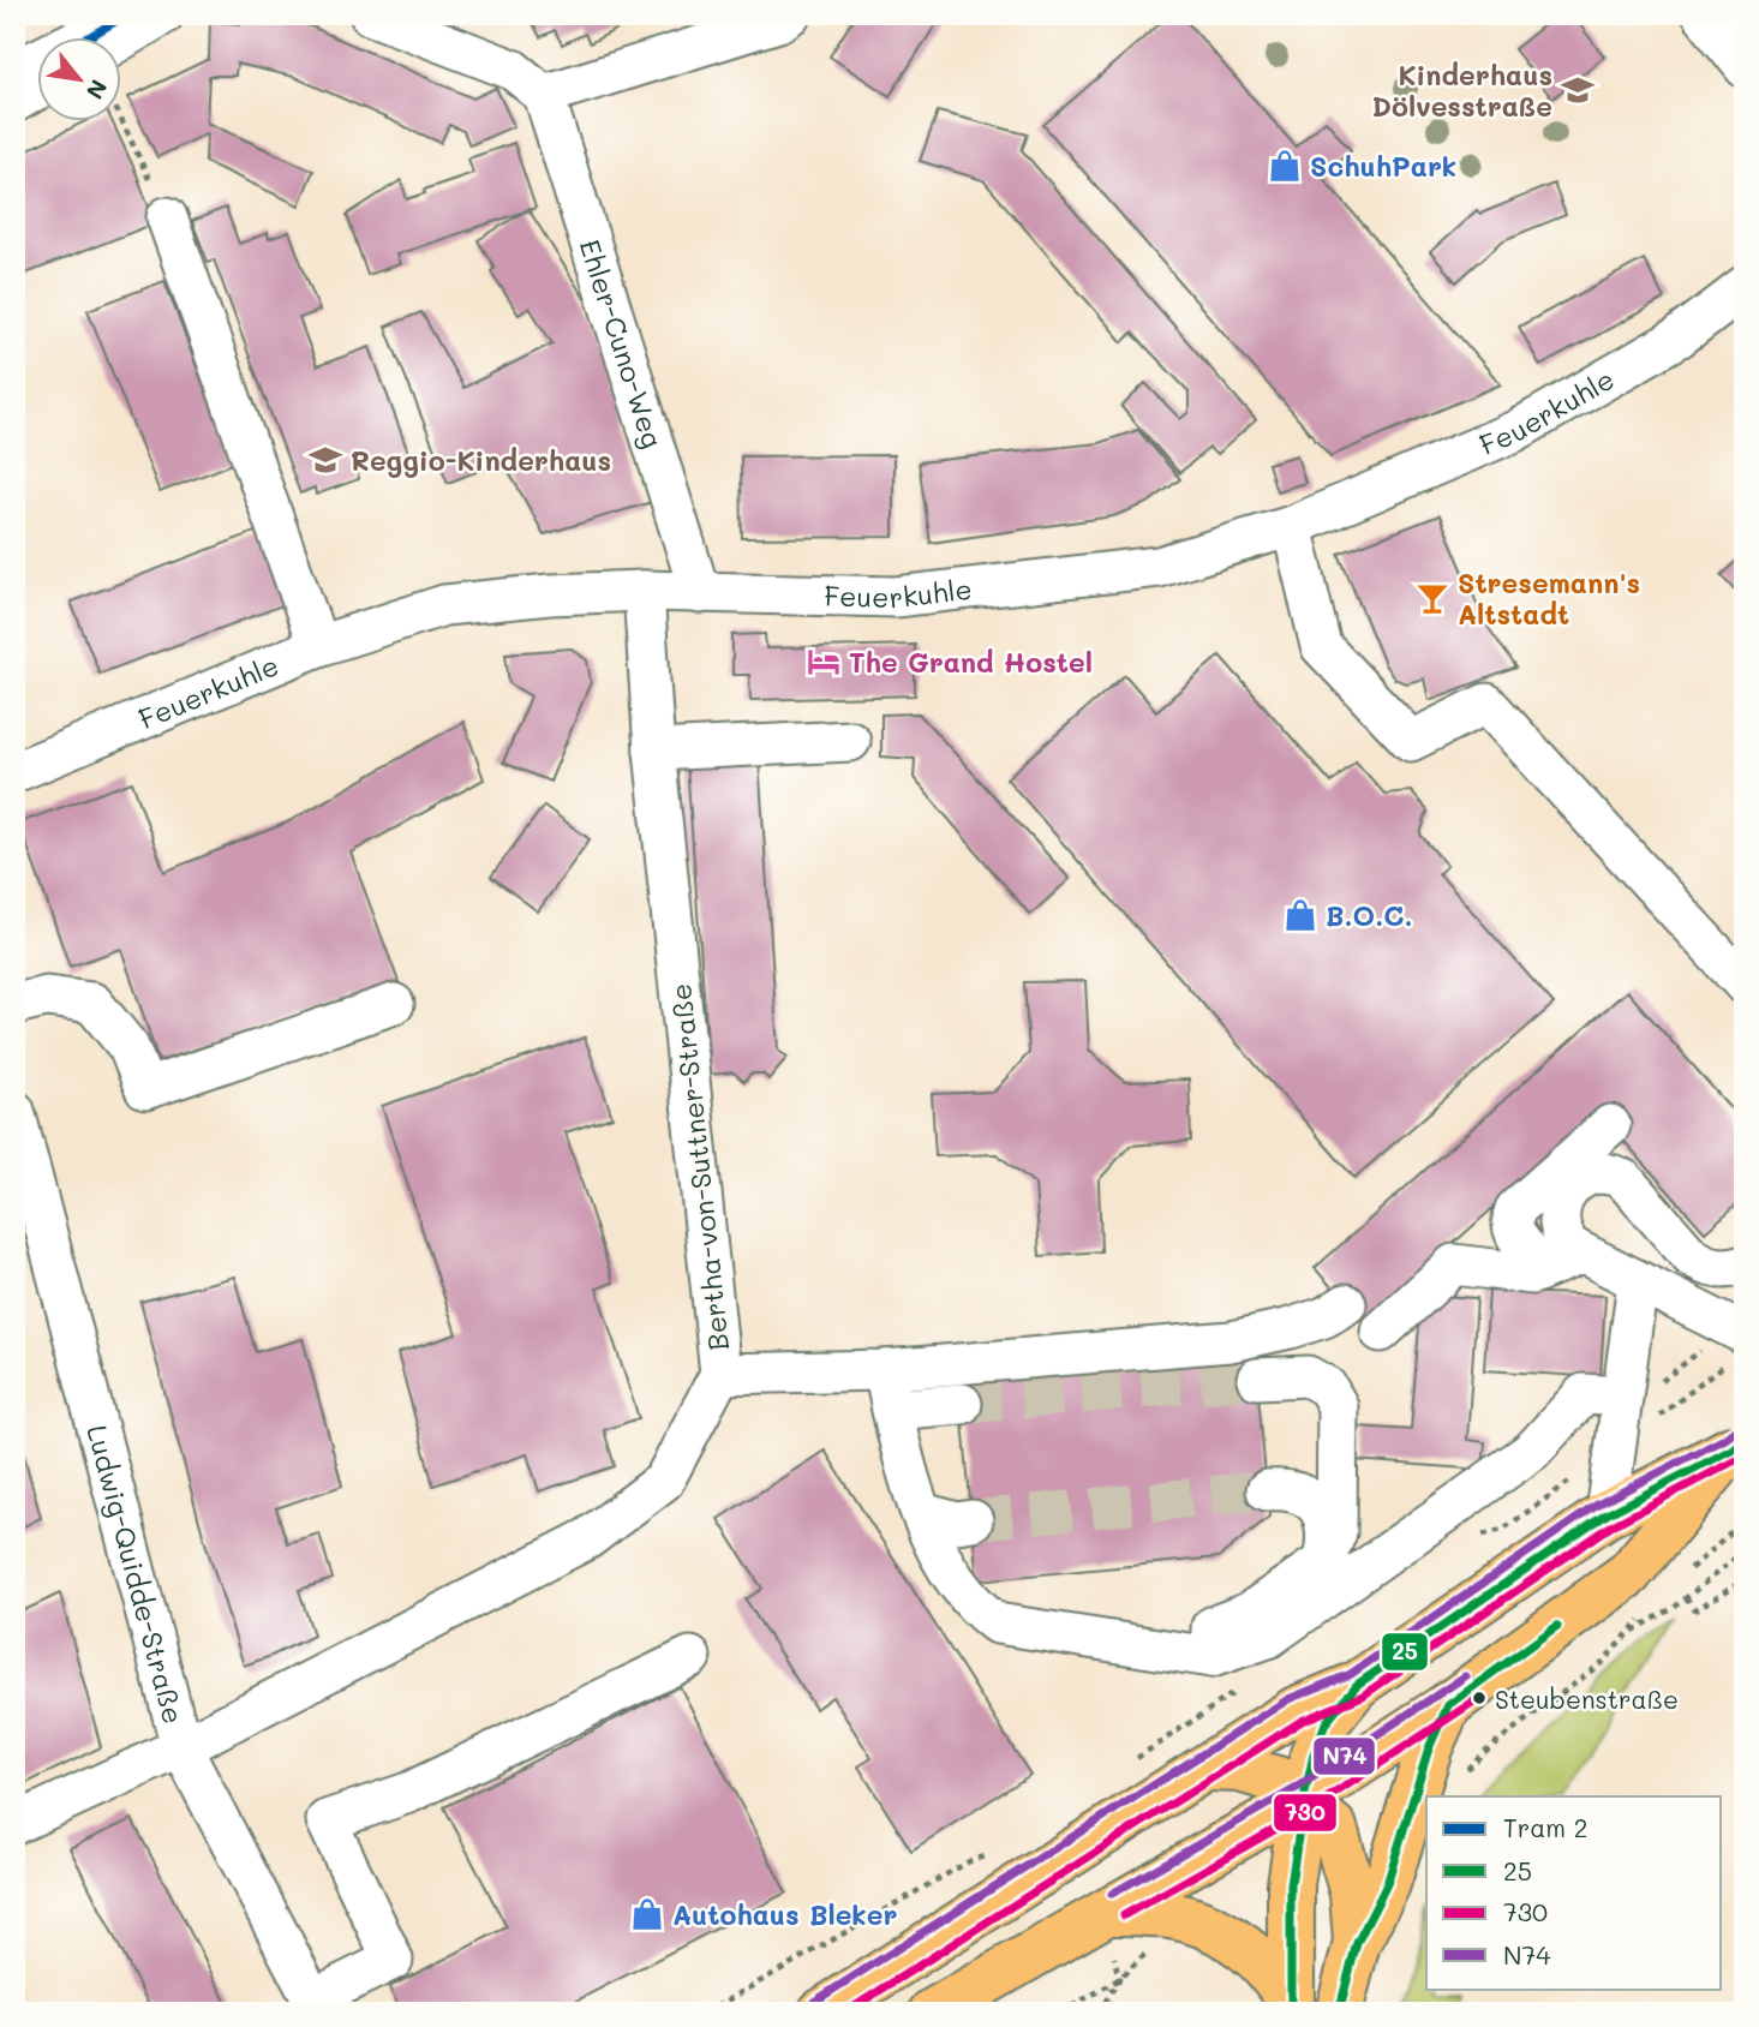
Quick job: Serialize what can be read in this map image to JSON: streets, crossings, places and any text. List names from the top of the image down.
{
  "streets": {
    "street": [
      "Ehler-Cuno-Weg",
      "Feuerkuhle",
      "Bertha-von-Suttner-Straße",
      "Ludwig-Quidde-Straße"
    ]
  },
  "crossings": [
    ["Ehler-Cuno-Weg", "Feuerkuhle"],
    ["Feuerkuhle", "Bertha-von-Suttner-Straße"],
    ["Bertha-von-Suttner-Straße", "Ludwig-Quidde-Straße"]
  ],
  "places": {
    "school or university": ["Kinderhaus Dölvesstraße", "Reggio-Kinderhaus"],
    "shop": ["SchuhPark", "B.O.C.", "Autohaus Bleker"],
    "bar": ["Stresemann's Altstadt"],
    "hotel": ["The Grand Hostel"],
    "other": ["Steubenstraße"]
  },
  "lines": [
    "tram line 2",
    "transit line N74",
    "transit line 25",
    "transit line 730"
  ],
  "legend": [
    "Tram 2",
    "25",
    "730",
    "N74"
  ],
  "north": "bottom right"
}
